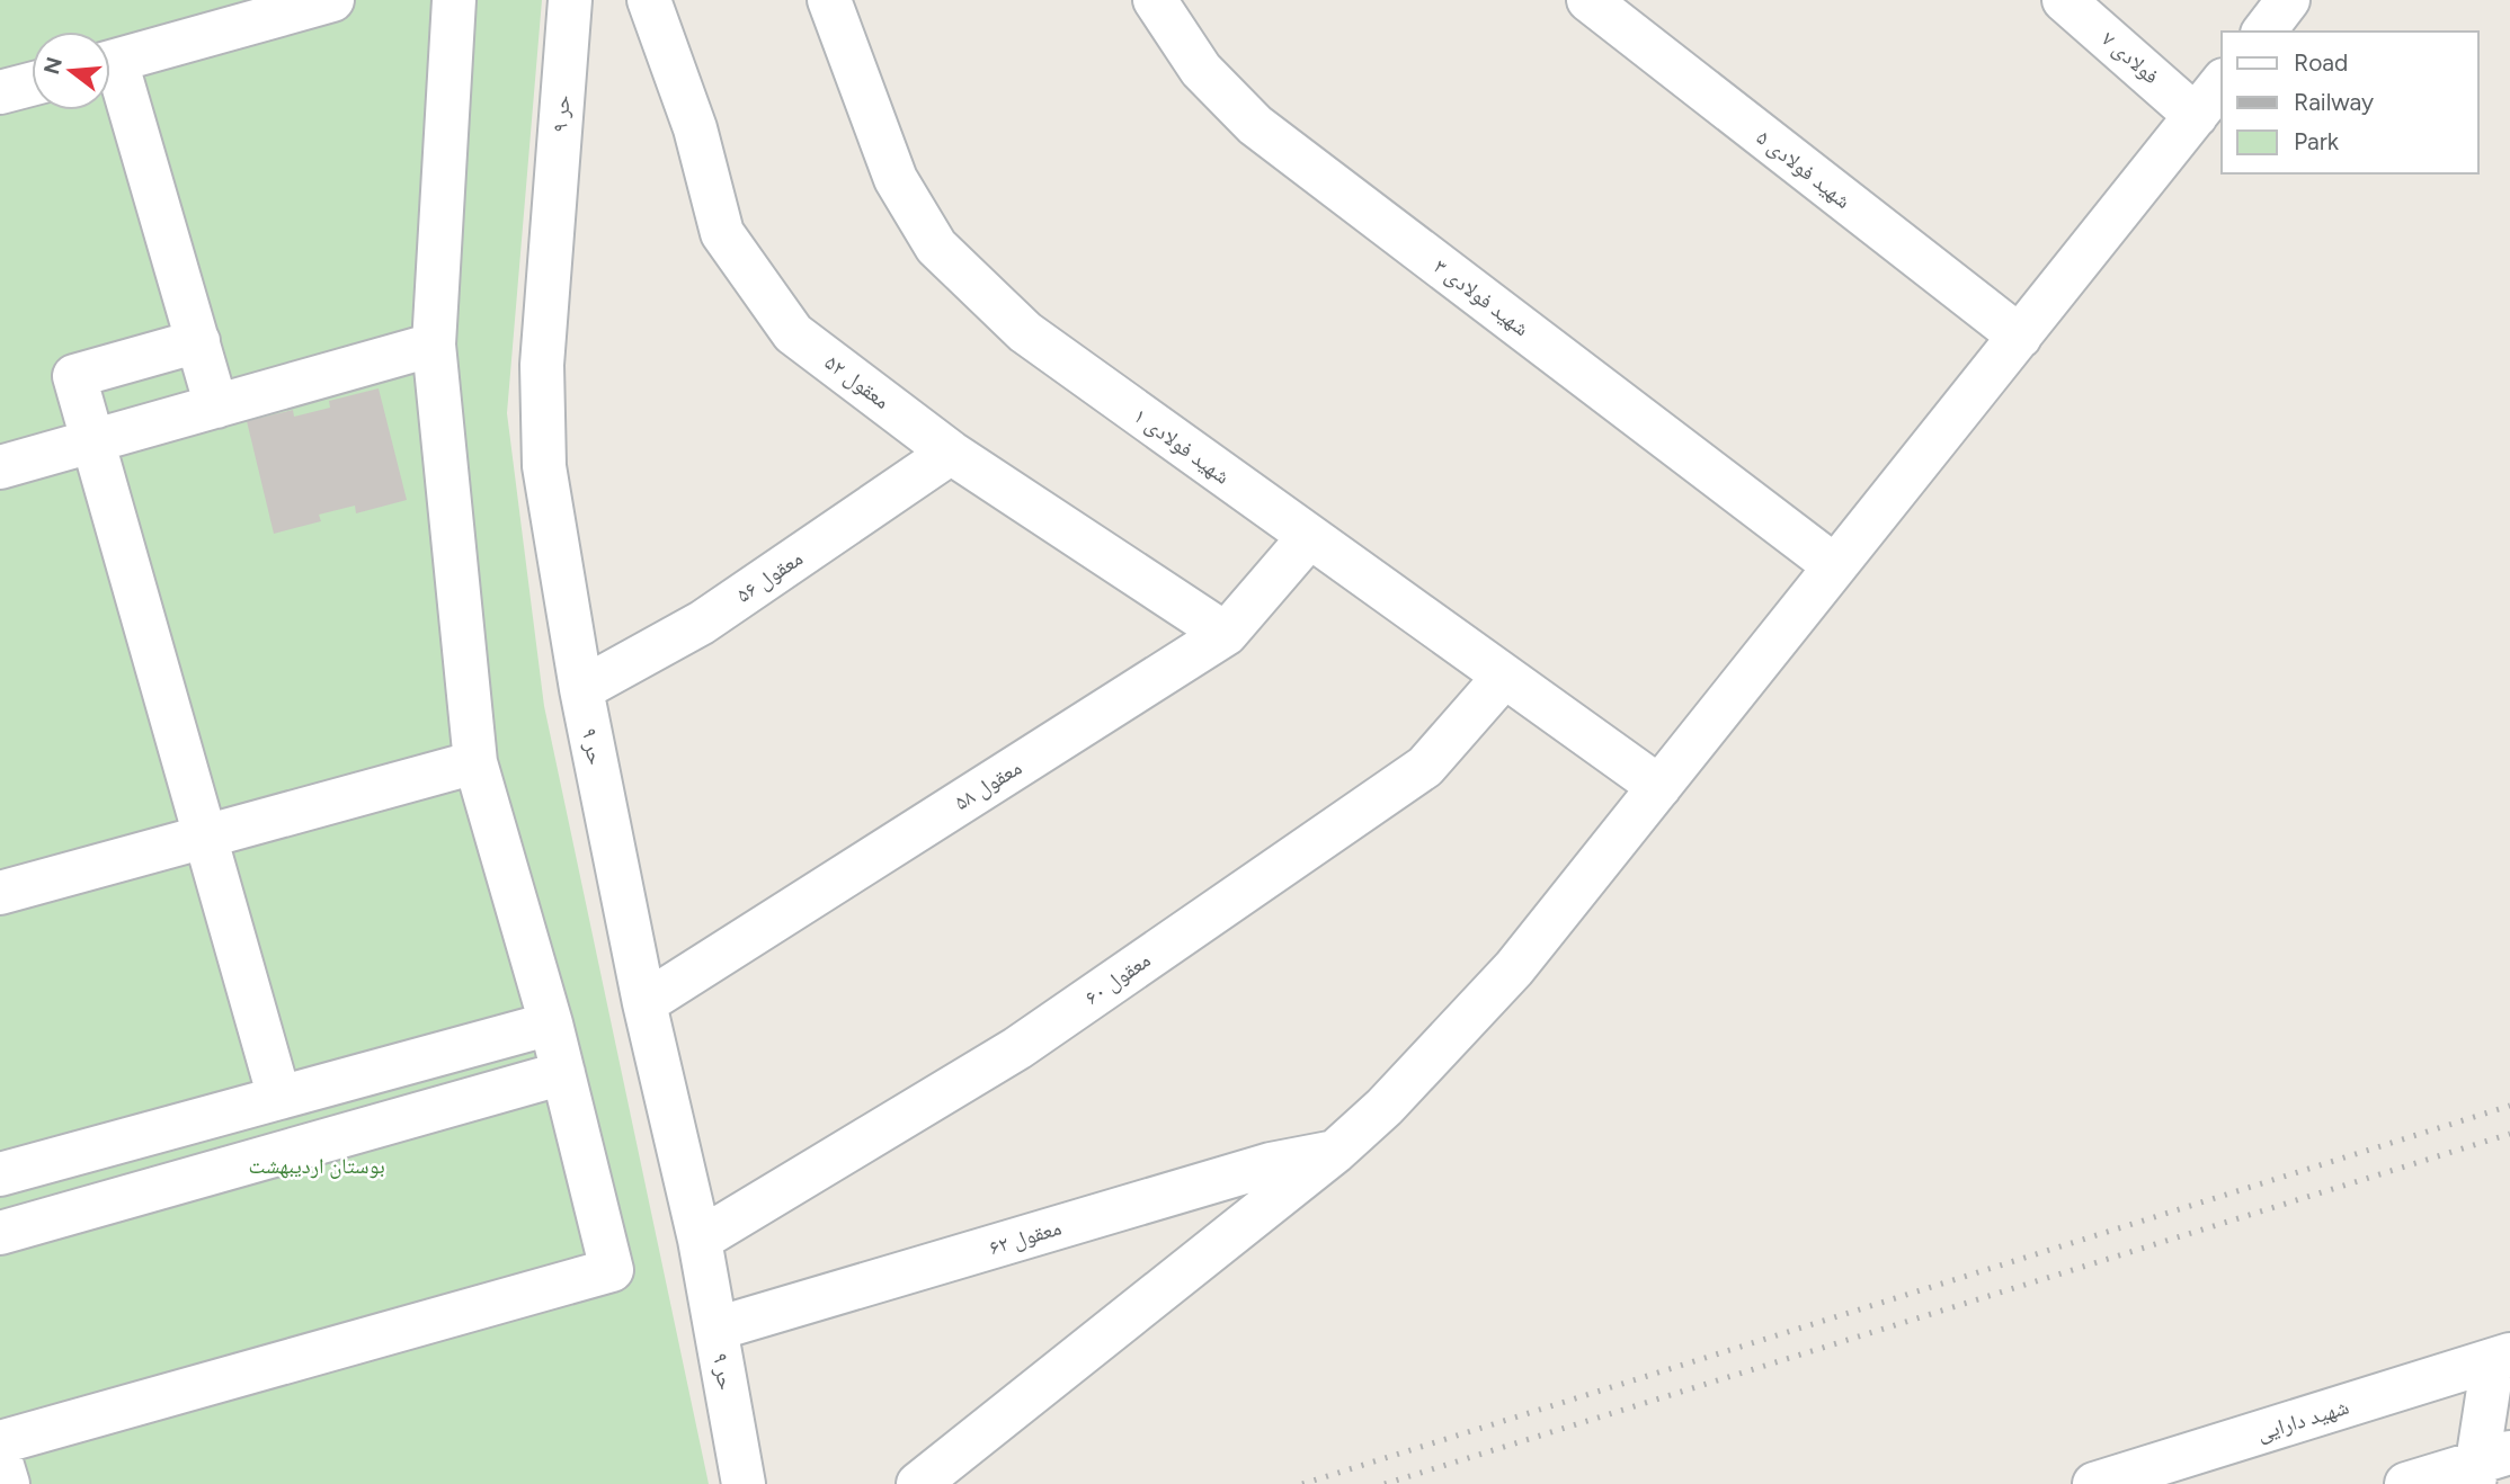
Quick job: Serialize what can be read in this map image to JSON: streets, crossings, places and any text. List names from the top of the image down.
{
  "streets": {
    "street": [
      "فولادی ۷",
      "حر ۹",
      "شهید فولادی ۵",
      "شهید فولادی ۳",
      "معقول ۵۲",
      "شهید فولادی ۱",
      "معقول ۵۶",
      "معقول ۵۸",
      "معقول ۶۰",
      "معقول ۶۲",
      "شهید دارایی"
    ]
  },
  "crossings": [
    ["حر ۹", "معقول ۵۶"],
    ["حر ۹", "معقول ۵۸"],
    ["حر ۹", "معقول ۶۰"],
    ["حر ۹", "معقول ۶۲"],
    ["معقول ۵۲", "معقول ۵۶"],
    ["معقول ۵۲", "معقول ۵۸"],
    ["شهید فولادی ۱", "معقول ۵۸"],
    ["شهید فولادی ۱", "معقول ۶۰"]
  ],
  "parks": ["بوستان اردیبهشت"],
  "legend": ["Road", "Railway", "Park"],
  "north": "left"
}
